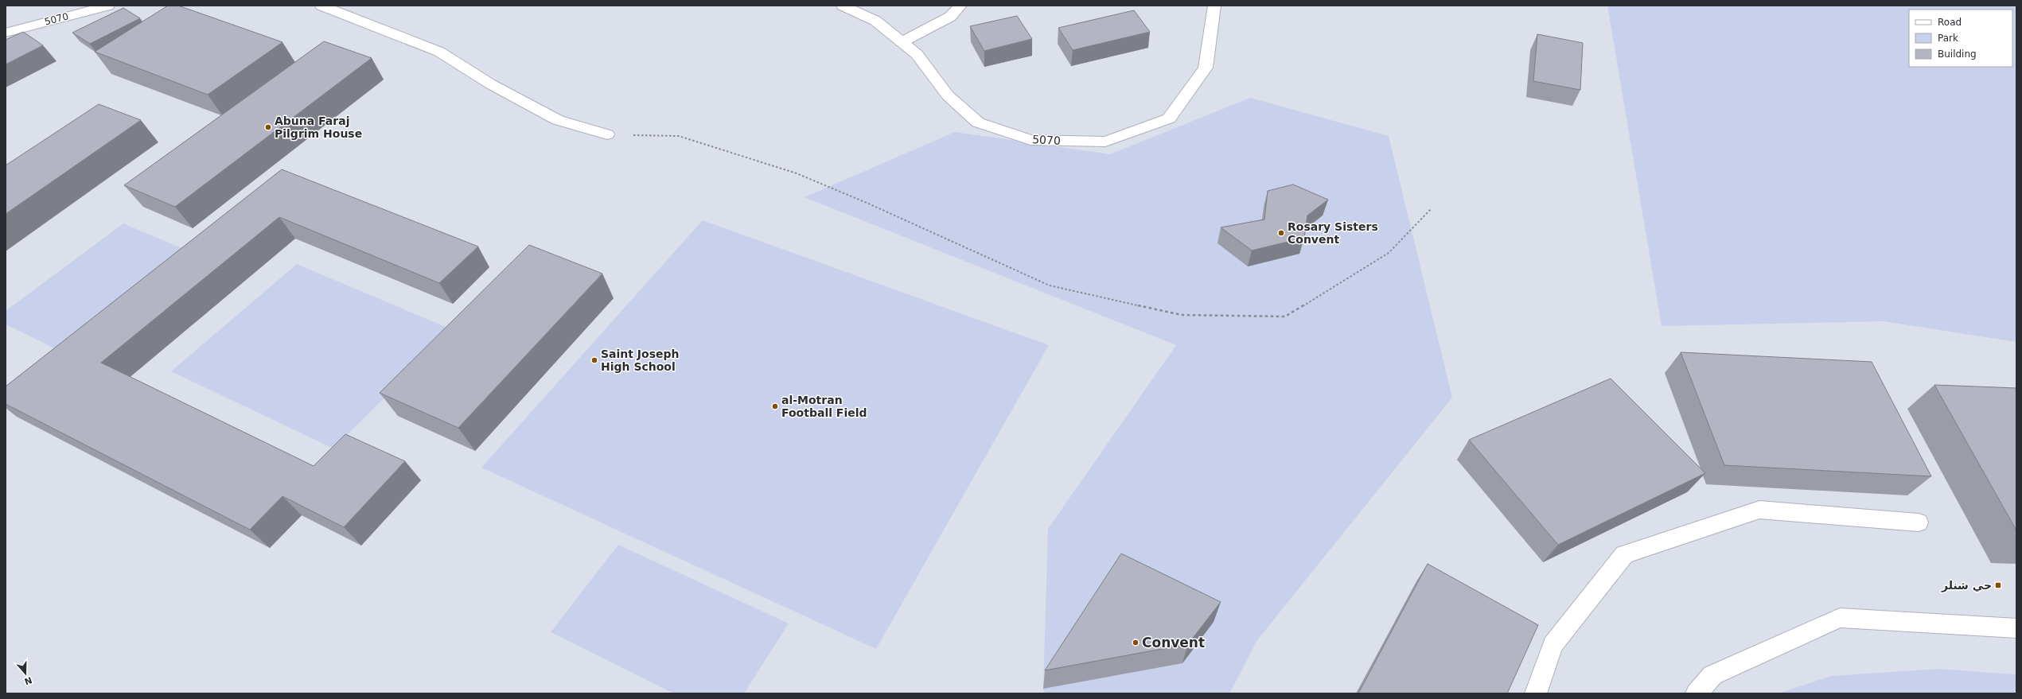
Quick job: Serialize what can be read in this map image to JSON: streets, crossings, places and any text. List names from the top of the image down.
{
  "streets": {
    "street": ["5070"]
  },
  "places": {
    "other": [
      "Abuna Faraj Pilgrim House",
      "Rosary Sisters Convent",
      "Saint Joseph High School",
      "al-Motran Football Field",
      "Convent"
    ],
    "transit": ["حي شنلر"]
  },
  "legend": ["Road", "Park", "Building"],
  "north": "bottom"
}
